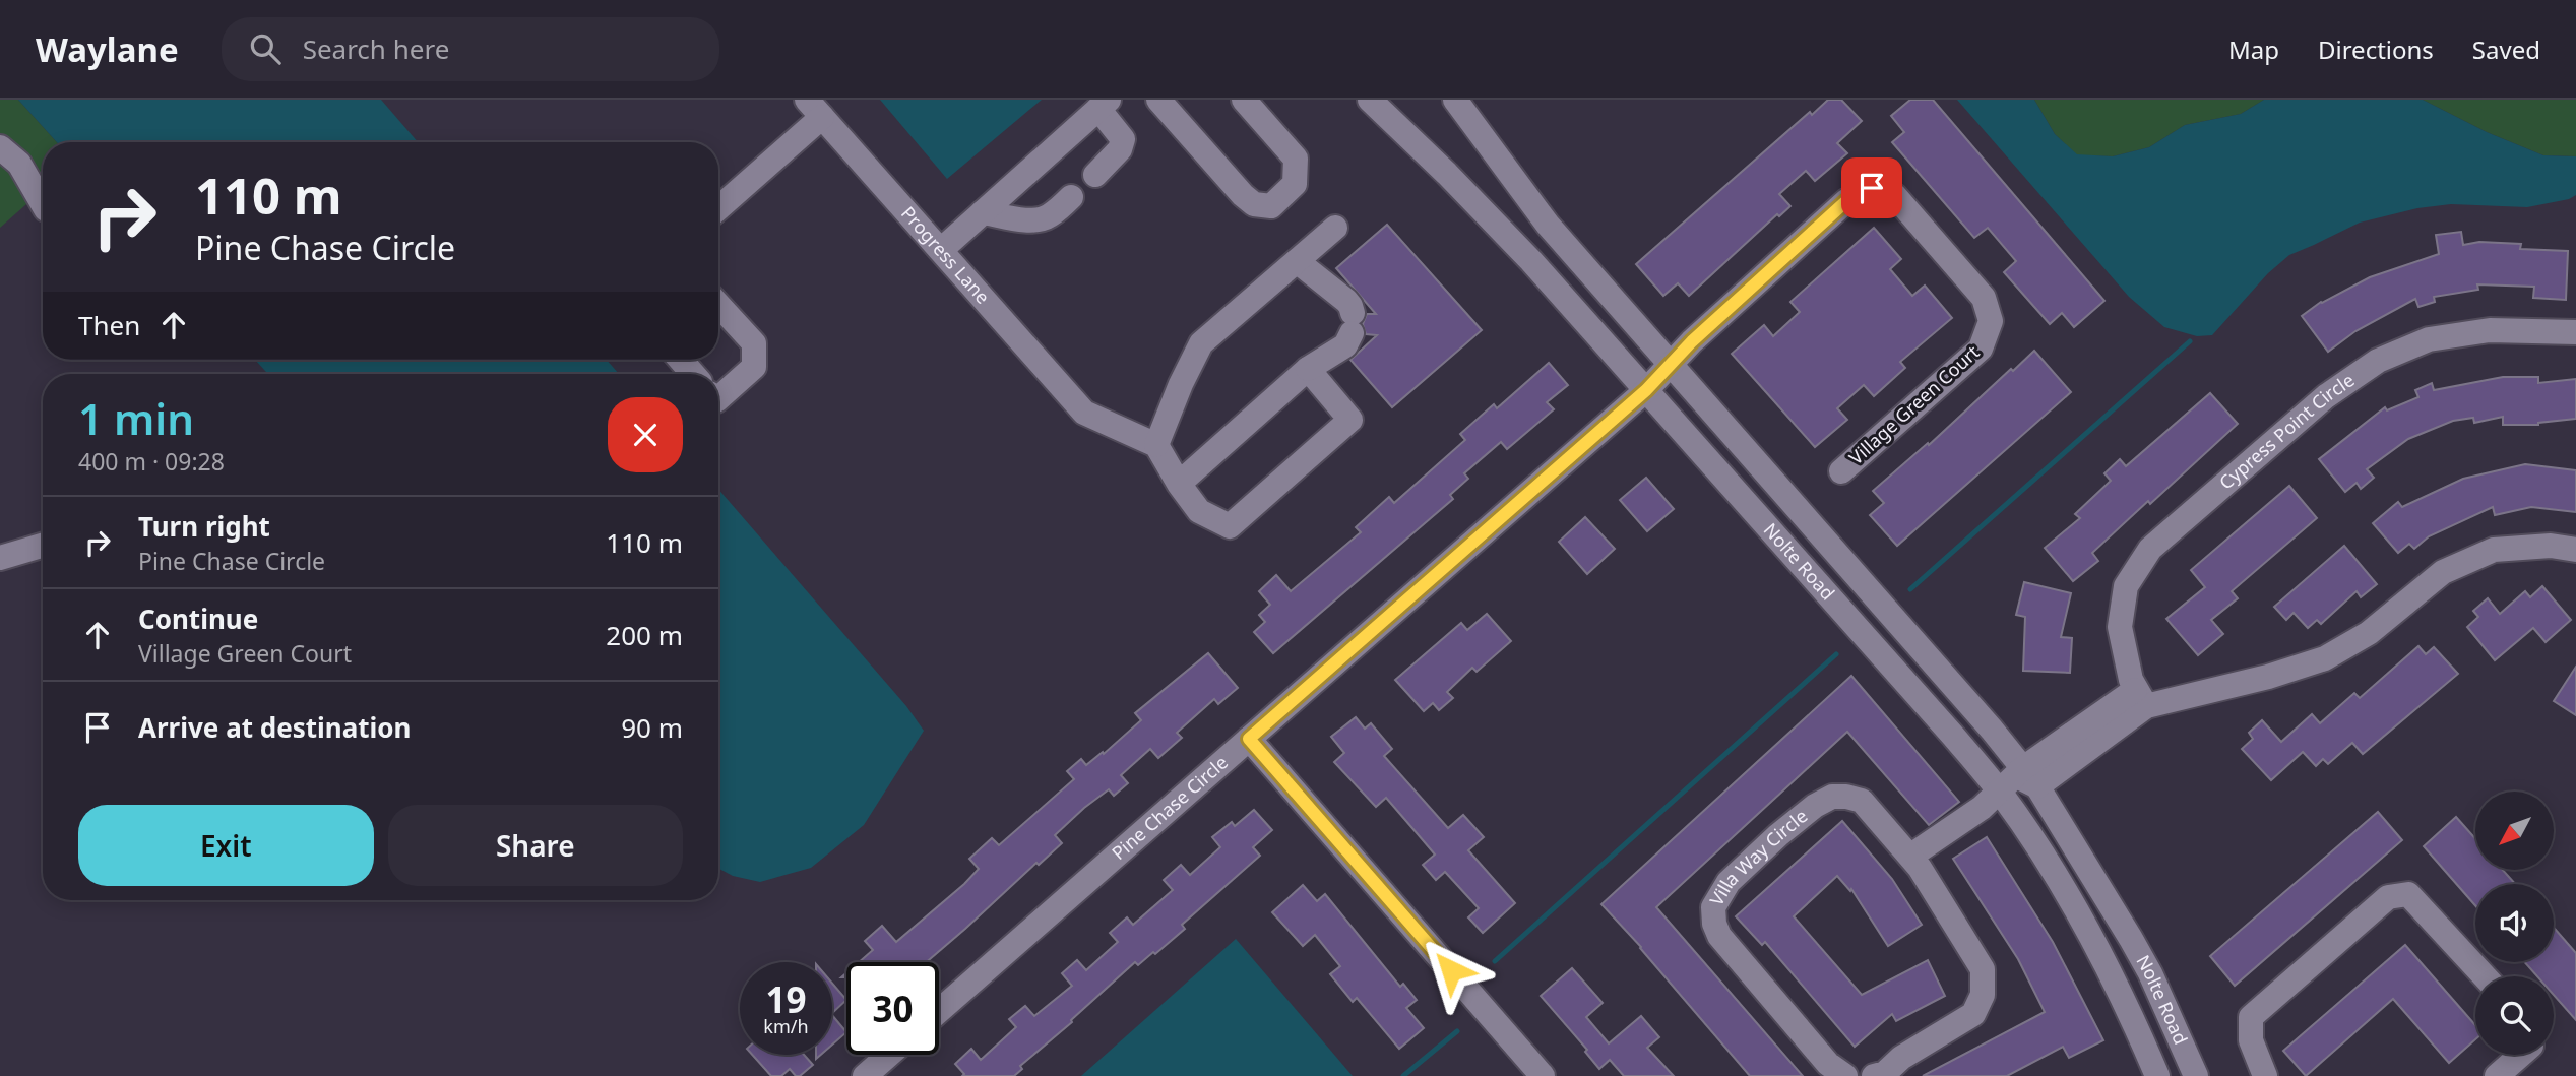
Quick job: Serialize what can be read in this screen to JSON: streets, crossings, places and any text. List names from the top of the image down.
{
  "streets": {
    "street": [
      "Progress Lane",
      "Village Green Court",
      "Cypress Point Circle",
      "Nolte Road",
      "Pine Chase Circle",
      "Villa Way Circle"
    ]
  },
  "crossings": [
    ["Village Green Court", "Nolte Road"],
    ["Village Green Court", "Pine Chase Circle"],
    ["Nolte Road", "Pine Chase Circle"]
  ],
  "north": "bottom left",
  "page": {
    "header": "Waylane",
    "search": "Search here",
    "nav": ["Map", "Directions", "Saved"],
    "turn": ["110 m", "Pine Chase Circle"],
    "then": "Then",
    "heading": ["1 min", "400 m · 09:28"],
    "list": [
      {
        "name": "Turn right",
        "note": "Pine Chase Circle",
        "value": "110 m"
      },
      {
        "name": "Continue",
        "note": "Village Green Court",
        "value": "200 m"
      },
      {
        "name": "Arrive at destination",
        "value": "90 m"
      }
    ],
    "buttons": ["Exit", "Share"],
    "speed": "19 km/h",
    "limit": "30"
  }
}
